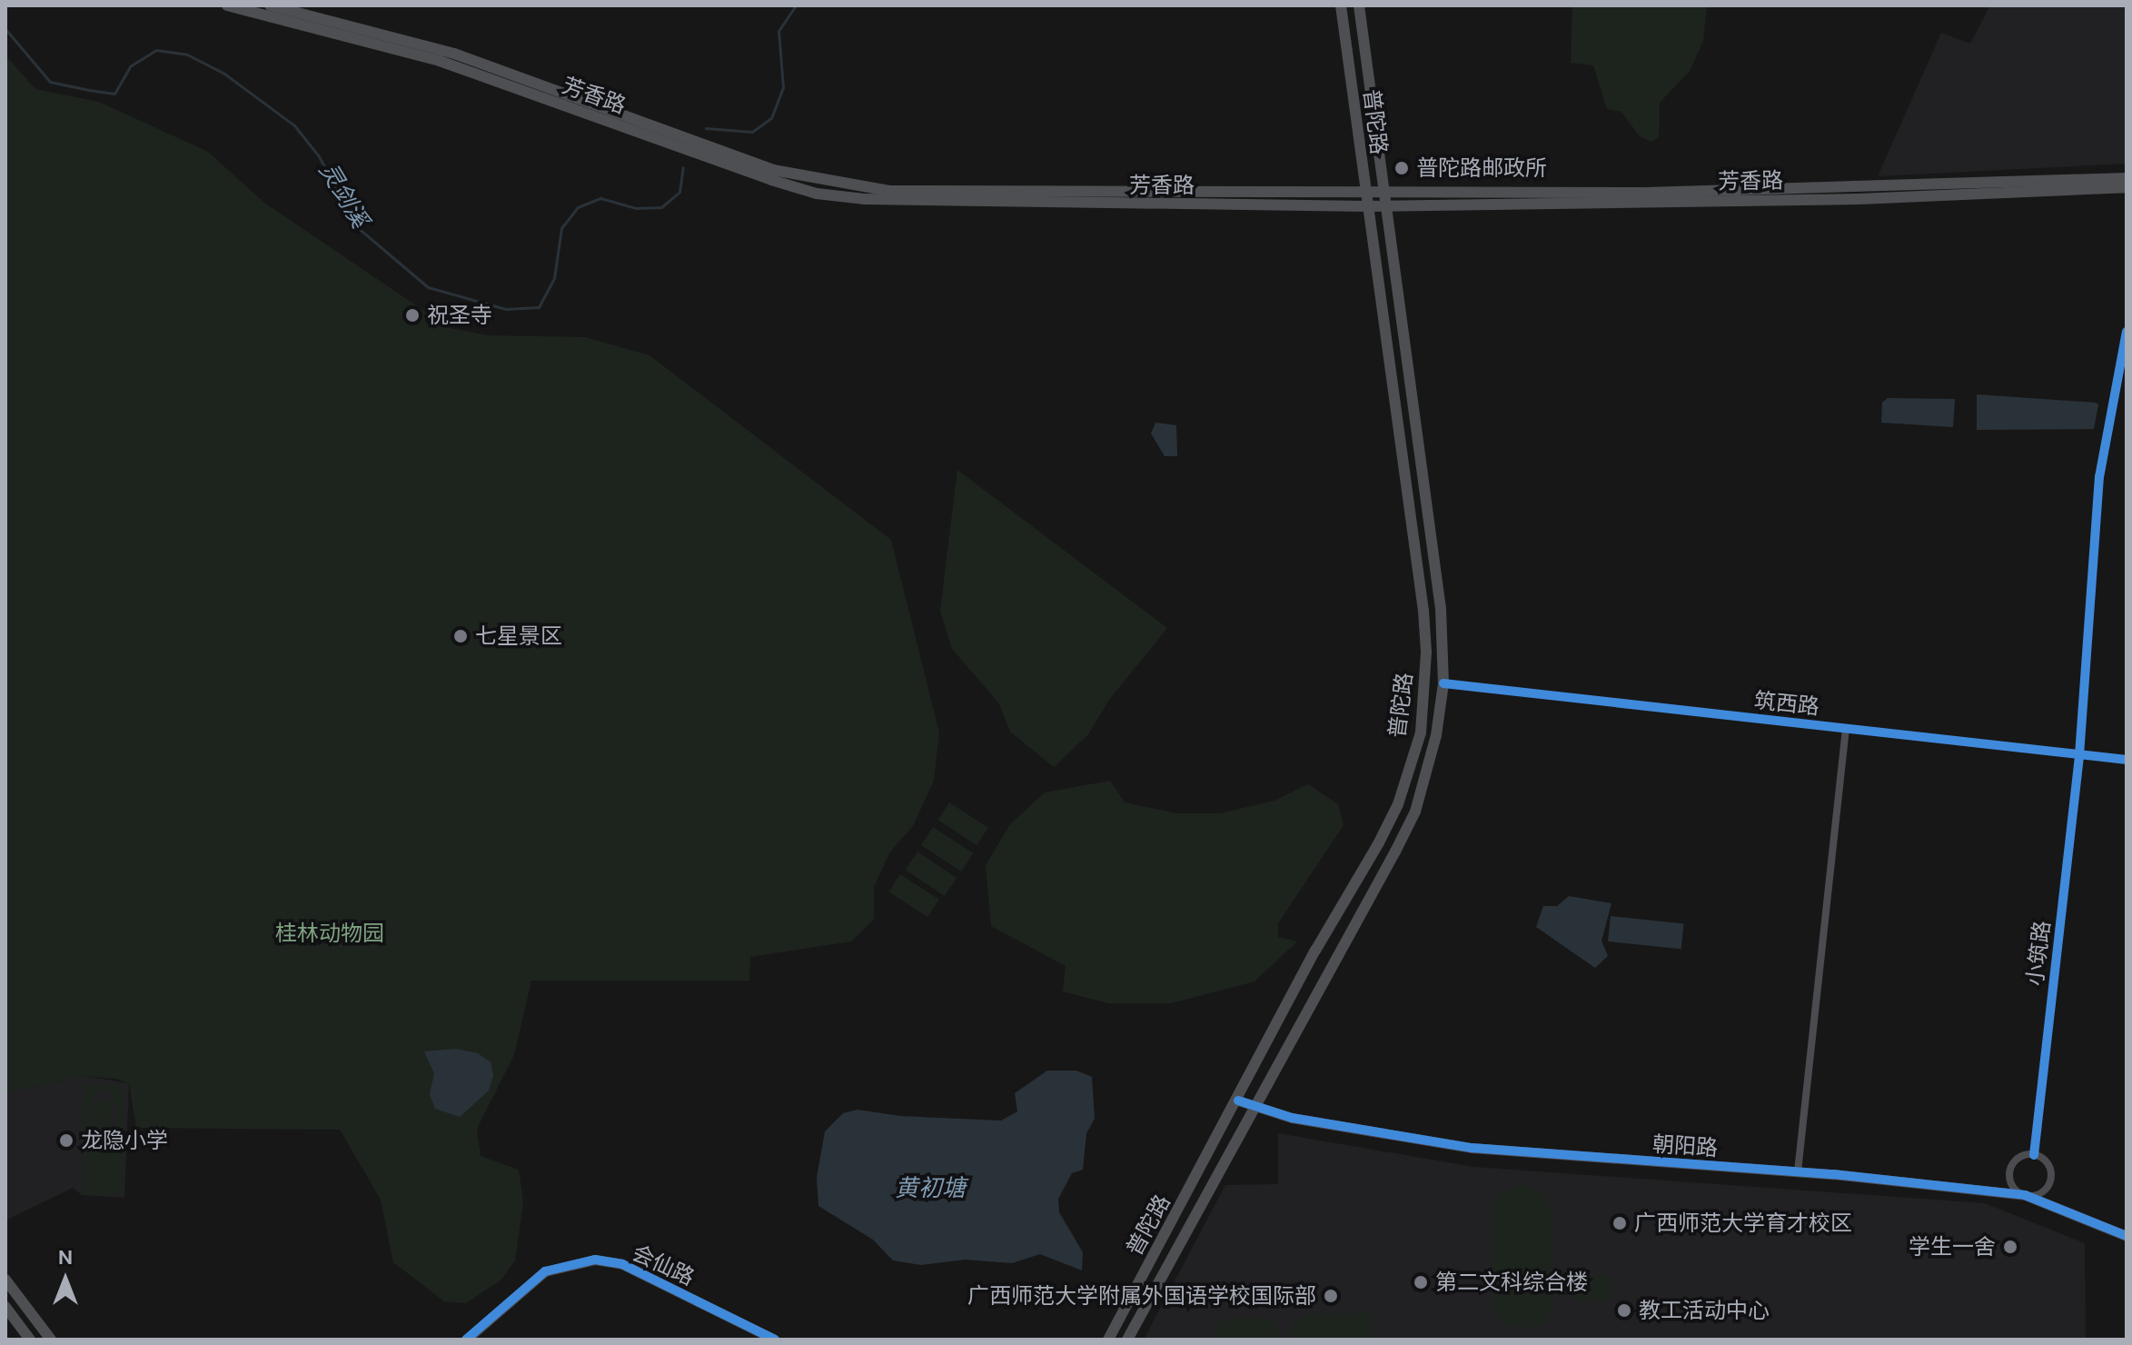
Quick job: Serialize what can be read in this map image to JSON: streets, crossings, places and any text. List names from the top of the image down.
{
  "streets": {
    "main road": ["芳香路", "普陀路"],
    "street": [
      "筑西路",
      "小筑路",
      "朝阳路",
      "会仙路"
    ]
  },
  "crossings": [
    ["芳香路", "普陀路"],
    ["普陀路", "筑西路"],
    ["普陀路", "朝阳路"],
    ["筑西路", "小筑路"],
    ["小筑路", "朝阳路"]
  ],
  "water": ["灵剑溪", "黄初塘"],
  "parks": ["桂林动物园"],
  "places": [
    "普陀路邮政所",
    "祝圣寺",
    "七星景区",
    "龙隐小学",
    "广西师范大学育才校区",
    "学生一舍",
    "第二文科综合楼",
    "广西师范大学附属外国语学校国际部",
    "教工活动中心"
  ],
  "north": "top"
}
